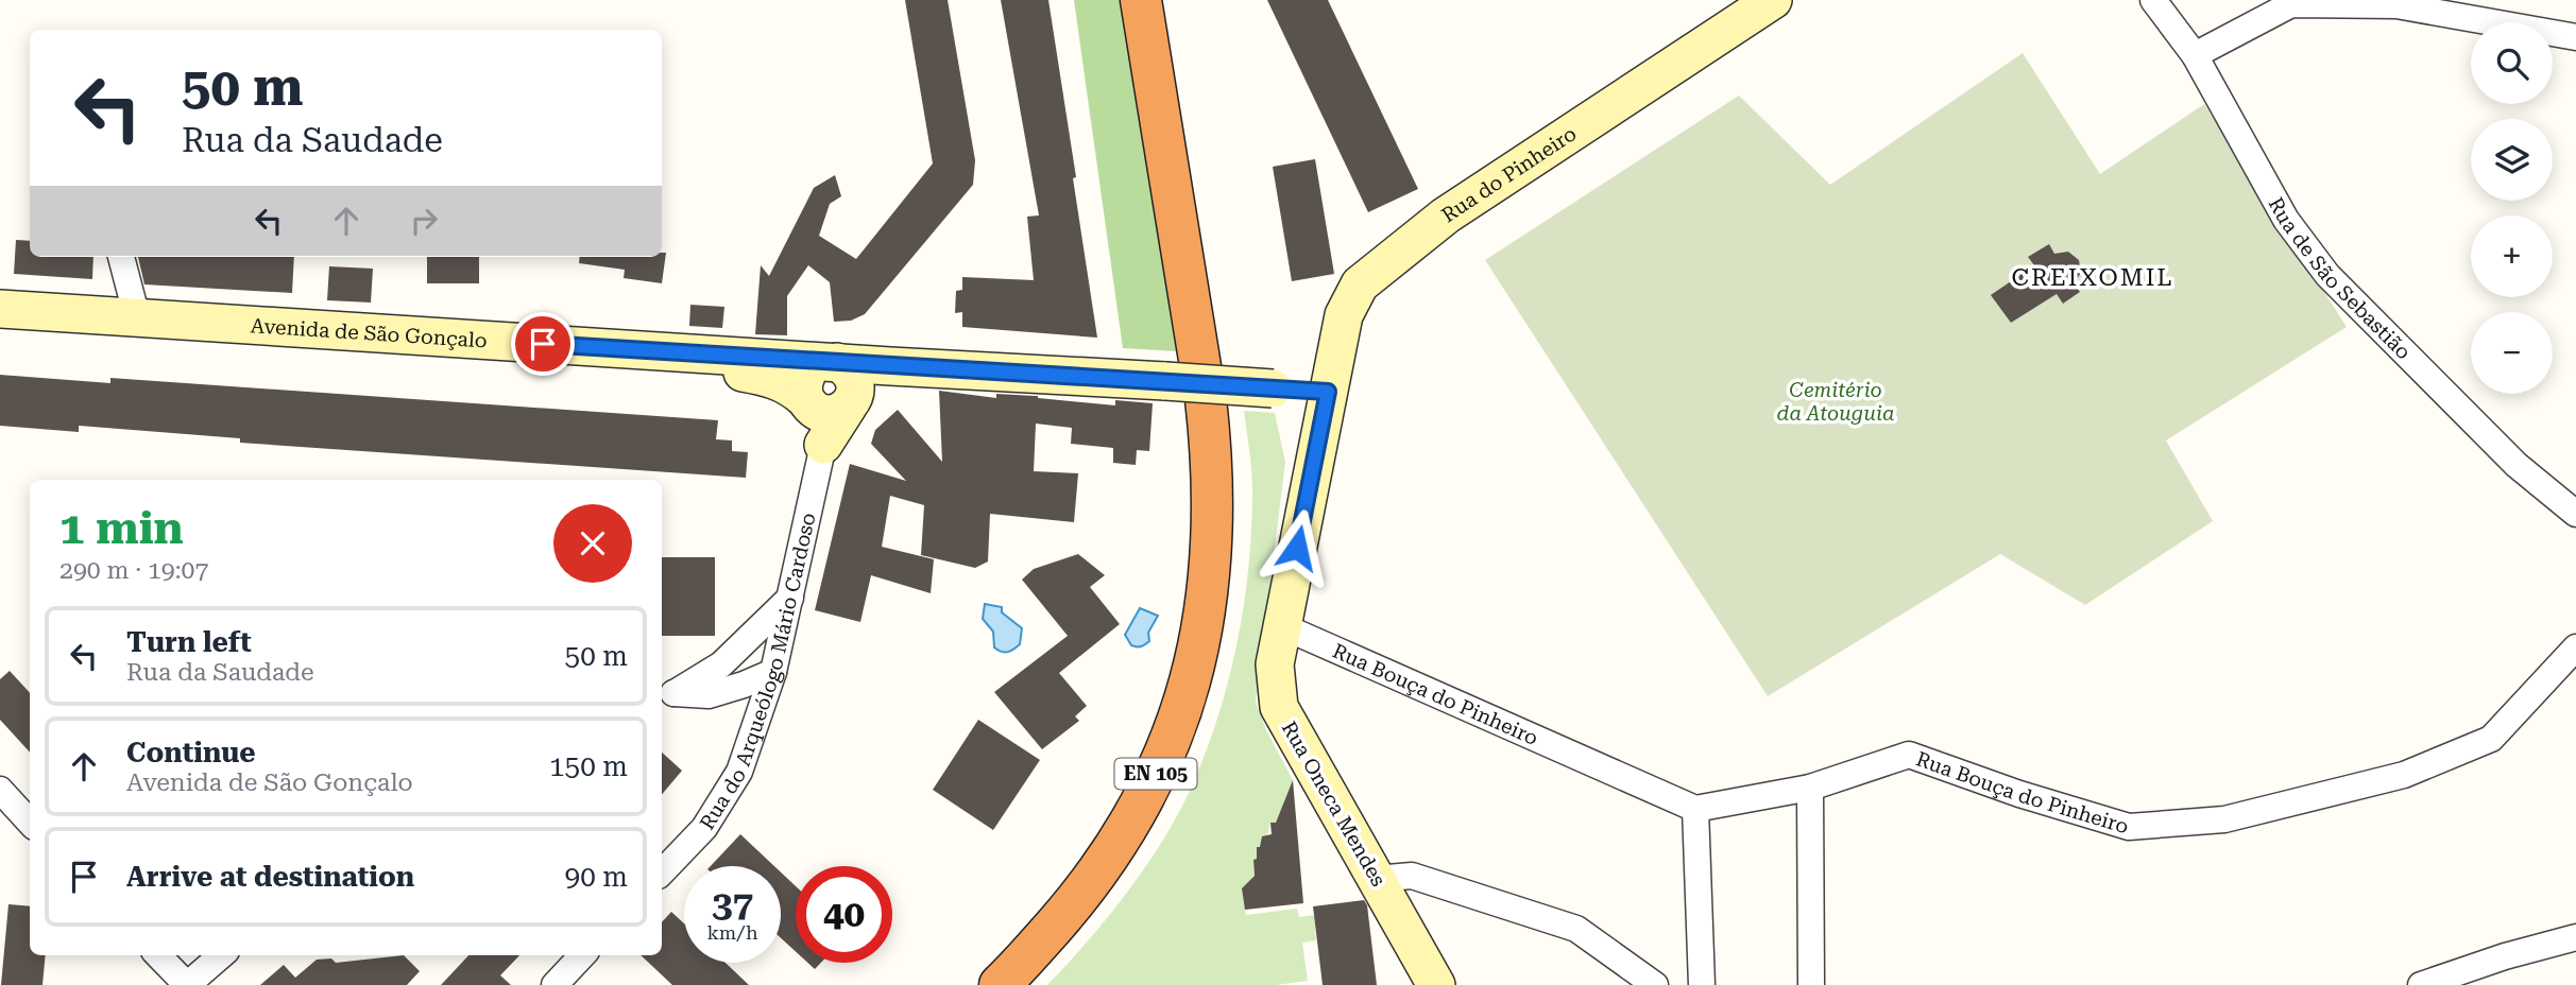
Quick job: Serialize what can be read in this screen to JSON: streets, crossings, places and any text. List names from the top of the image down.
{
  "streets": {
    "highway": ["EN 105"],
    "street": [
      "Rua do Pinheiro",
      "Rua de São Sebastião",
      "Avenida de São Gonçalo",
      "Rua do Arqueólogo Mário Cardoso",
      "Rua Bouça do Pinheiro",
      "Rua Oneca Mendes"
    ]
  },
  "crossings": [
    ["Rua do Pinheiro", "Avenida de São Gonçalo"],
    ["Rua do Pinheiro", "Rua Oneca Mendes"],
    ["Avenida de São Gonçalo", "Rua do Arqueólogo Mário Cardoso"],
    ["Avenida de São Gonçalo", "Rua Oneca Mendes"],
    ["Rua Bouça do Pinheiro", "Rua Oneca Mendes"]
  ],
  "districts": ["CREIXOMIL"],
  "parks": ["Cemitério da Atouguia"],
  "page": {
    "map_buttons": ["+", "−"],
    "turn": ["50 m", "Rua da Saudade"],
    "heading": ["1 min", "290 m · 19:07"],
    "list": [
      {
        "name": "Turn left",
        "note": "Rua da Saudade",
        "value": "50 m"
      },
      {
        "name": "Continue",
        "note": "Avenida de São Gonçalo",
        "value": "150 m"
      },
      {
        "name": "Arrive at destination",
        "value": "90 m"
      }
    ],
    "speed": "37 km/h",
    "limit": "40"
  }
}
